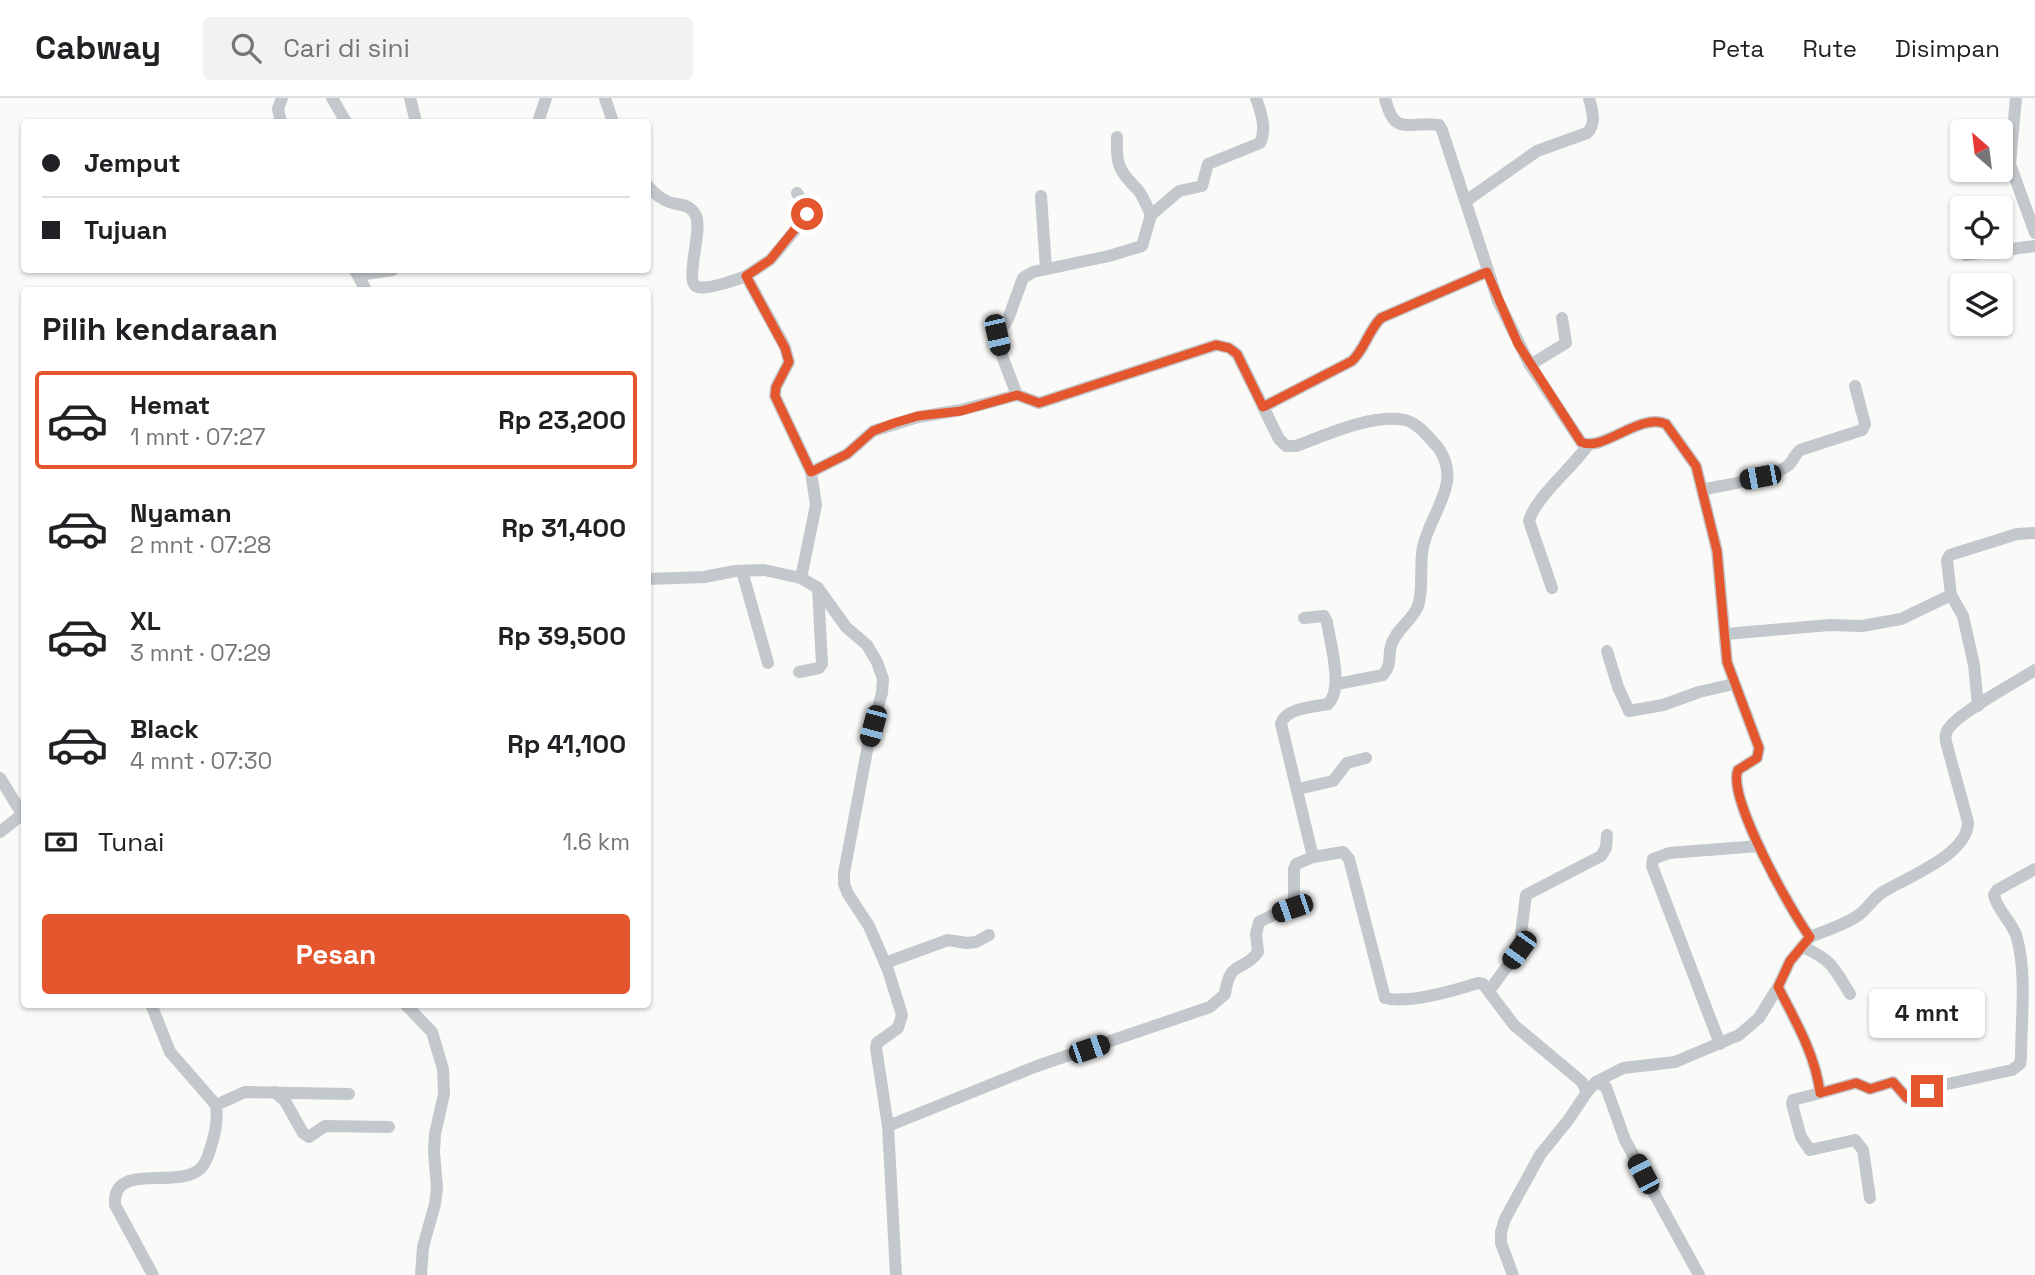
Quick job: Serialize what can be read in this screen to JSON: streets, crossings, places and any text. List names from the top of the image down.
{
  "north": "top left",
  "page": {
    "header": "Cabway",
    "search": "Cari di sini",
    "nav": ["Peta", "Rute", "Disimpan"],
    "banner": ["Jemput", "Tujuan"],
    "heading": "Pilih kendaraan",
    "list": [
      {
        "name": "Hemat",
        "note": "1 mnt · 07:27",
        "value": "Rp 23,200"
      },
      {
        "name": "Nyaman",
        "note": "2 mnt · 07:28",
        "value": "Rp 31,400"
      },
      {
        "name": "XL",
        "note": "3 mnt · 07:29",
        "value": "Rp 39,500"
      },
      {
        "name": "Black",
        "note": "4 mnt · 07:30",
        "value": "Rp 41,100"
      }
    ],
    "pay": ["Tunai", "1.6 km"],
    "buttons": "Pesan",
    "bubble": "4 mnt"
  }
}
